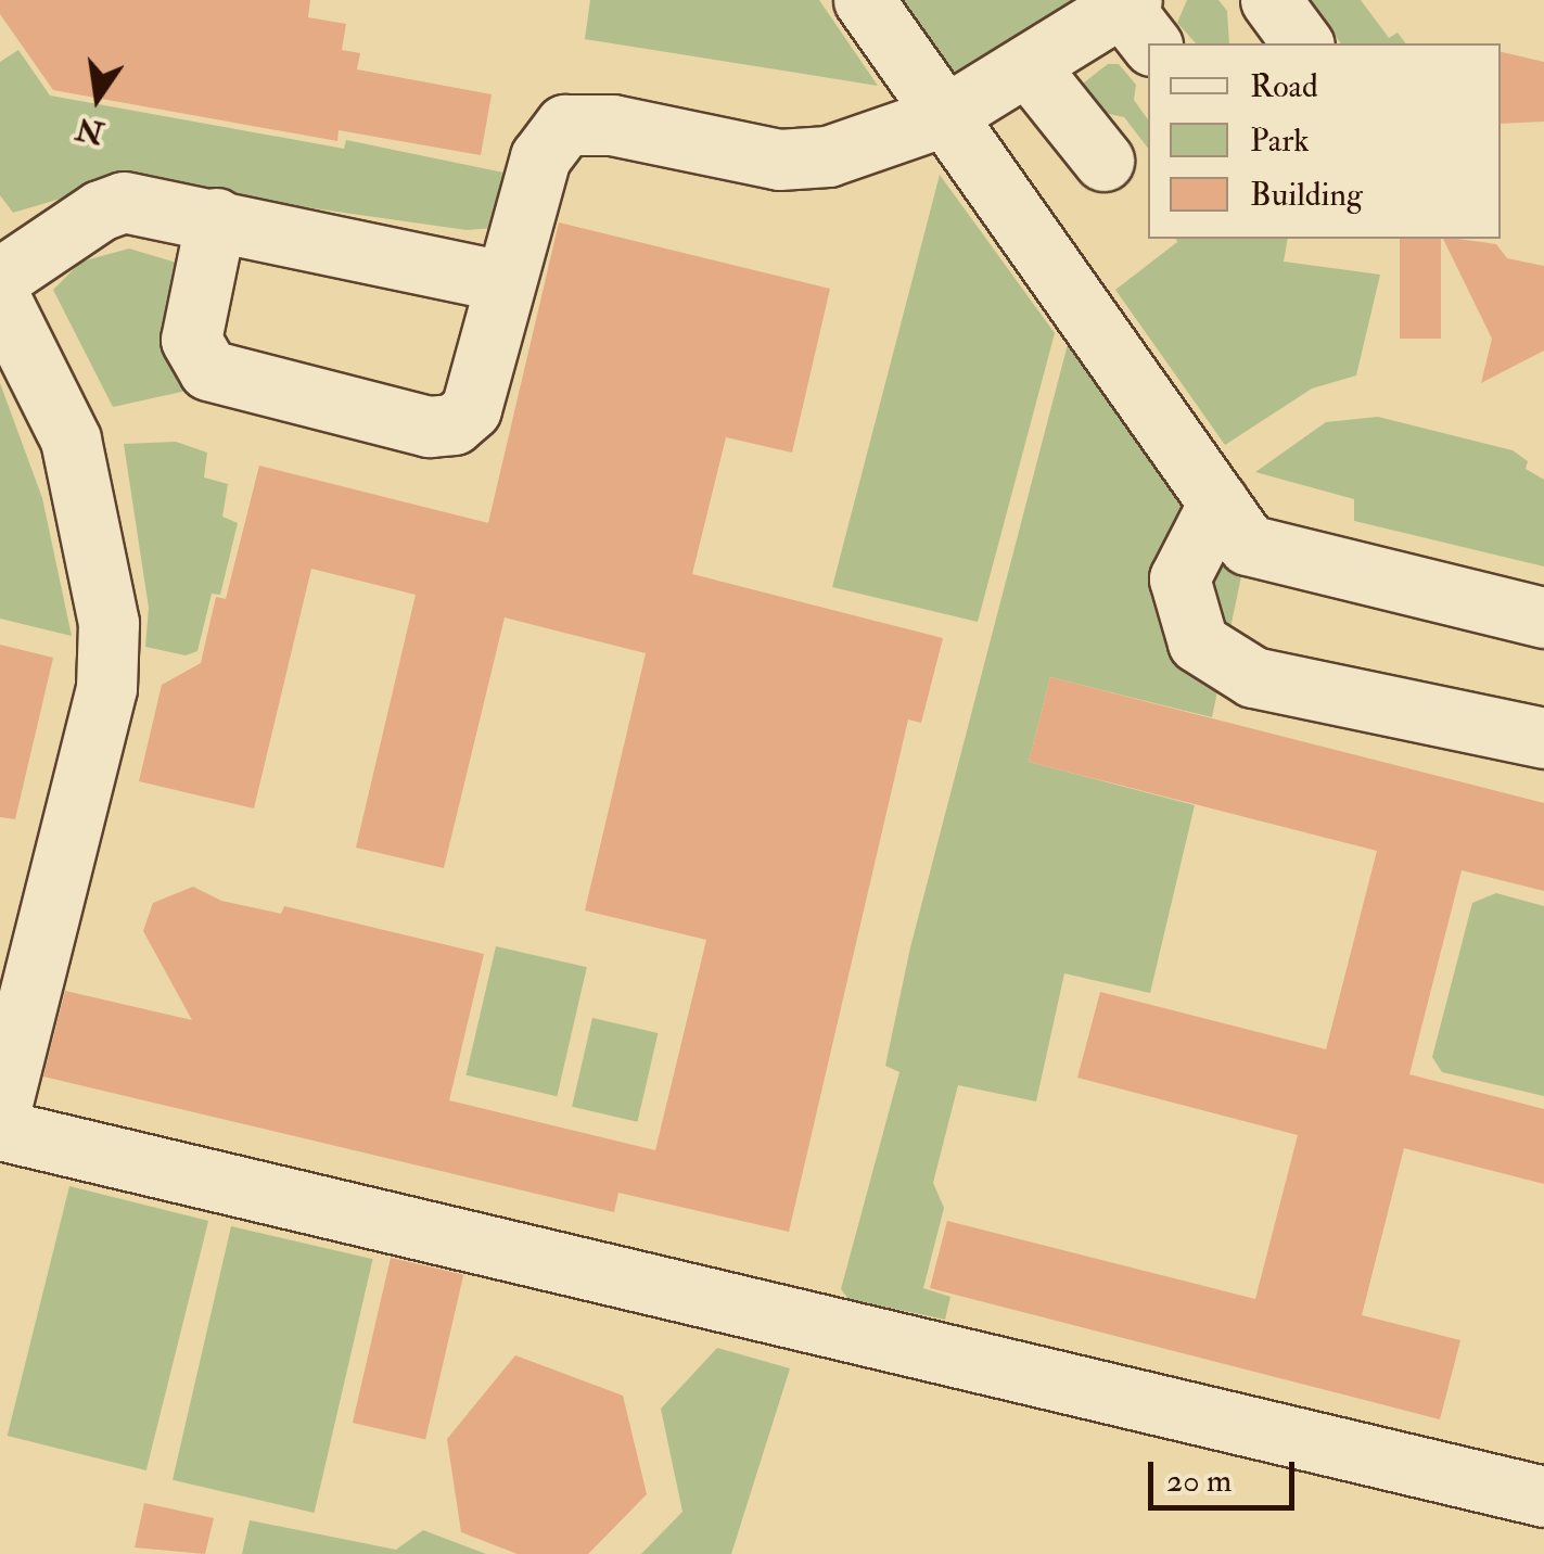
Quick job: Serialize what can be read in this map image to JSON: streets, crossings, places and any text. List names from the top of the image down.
{
  "legend": ["Road", "Park", "Building"],
  "scale_bar": "20 m",
  "north": "bottom"
}
